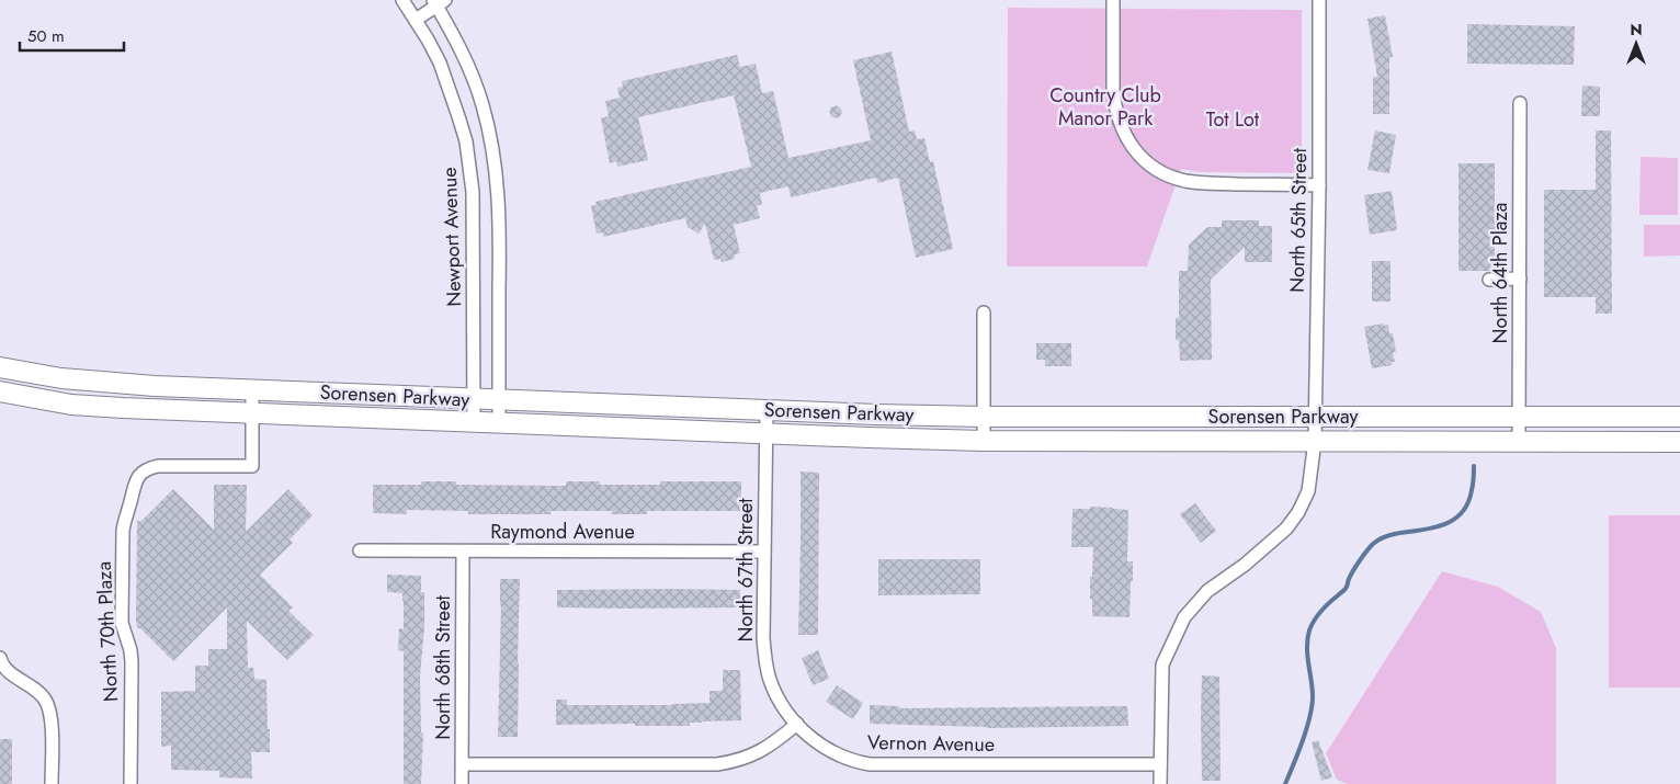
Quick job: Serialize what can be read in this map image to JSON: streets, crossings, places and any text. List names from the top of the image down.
{
  "streets": {
    "main road": ["Sorensen Parkway"],
    "street": [
      "North 65th Street",
      "Newport Avenue",
      "North 64th Plaza",
      "Raymond Avenue",
      "North 67th Street",
      "North 70th Plaza",
      "North 68th Street",
      "Vernon Avenue"
    ]
  },
  "crossings": [
    ["North 65th Street", "Sorensen Parkway"],
    ["North 65th Street", "Vernon Avenue"],
    ["Newport Avenue", "Sorensen Parkway"],
    ["North 64th Plaza", "Sorensen Parkway"],
    ["Sorensen Parkway", "North 67th Street"],
    ["Sorensen Parkway", "North 70th Plaza"],
    ["Raymond Avenue", "North 67th Street"],
    ["Raymond Avenue", "North 68th Street"],
    ["North 67th Street", "Vernon Avenue"]
  ],
  "parks": ["Country Club Manor Park", "Tot Lot"],
  "scale_bar": "50 m",
  "north": "top"
}
